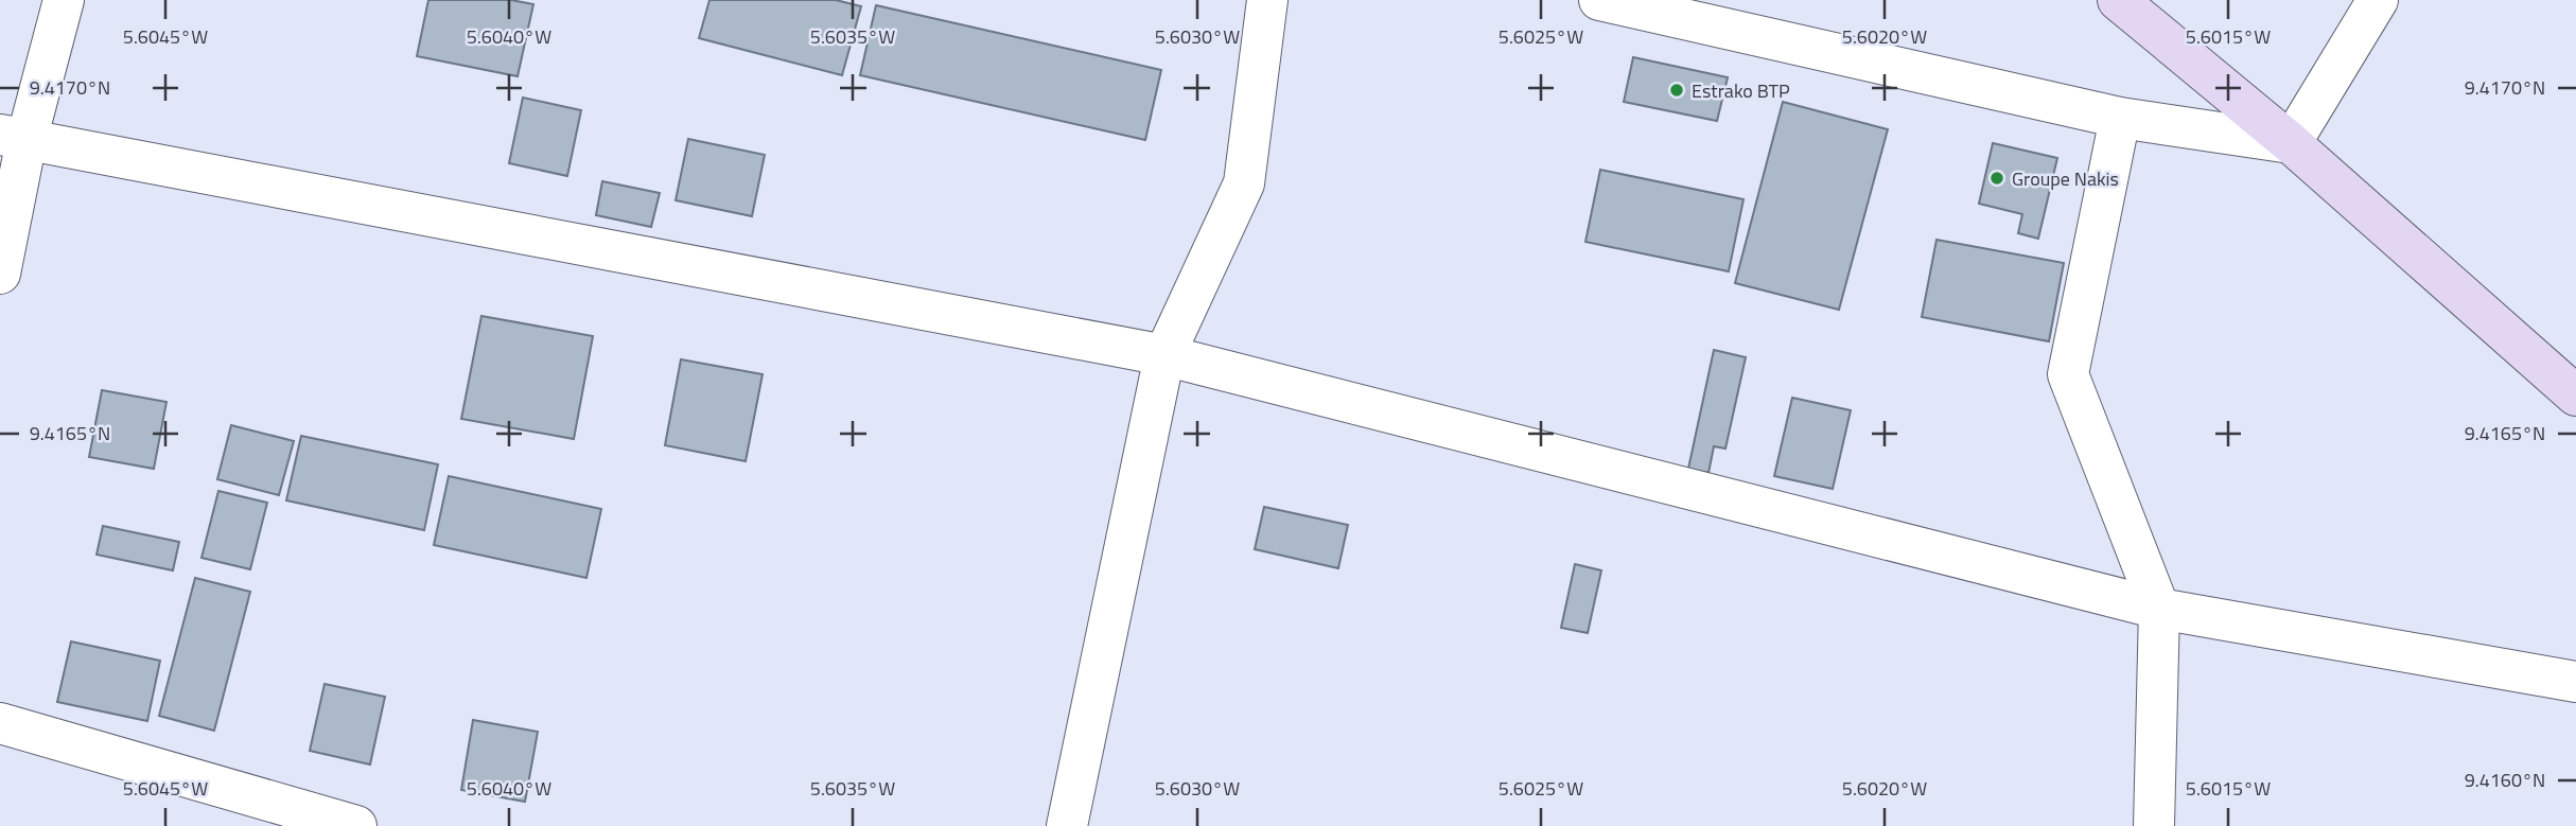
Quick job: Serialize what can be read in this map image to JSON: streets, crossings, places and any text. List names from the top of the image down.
{
  "places": ["Estrako BTP", "Groupe Nakis"],
  "coordinates": [
    "5.6045°W",
    "5.6040°W",
    "5.6035°W",
    "5.6030°W",
    "5.6025°W",
    "5.6020°W",
    "5.6015°W",
    "9.4170°N",
    "9.4165°N",
    "9.4160°N"
  ]
}
